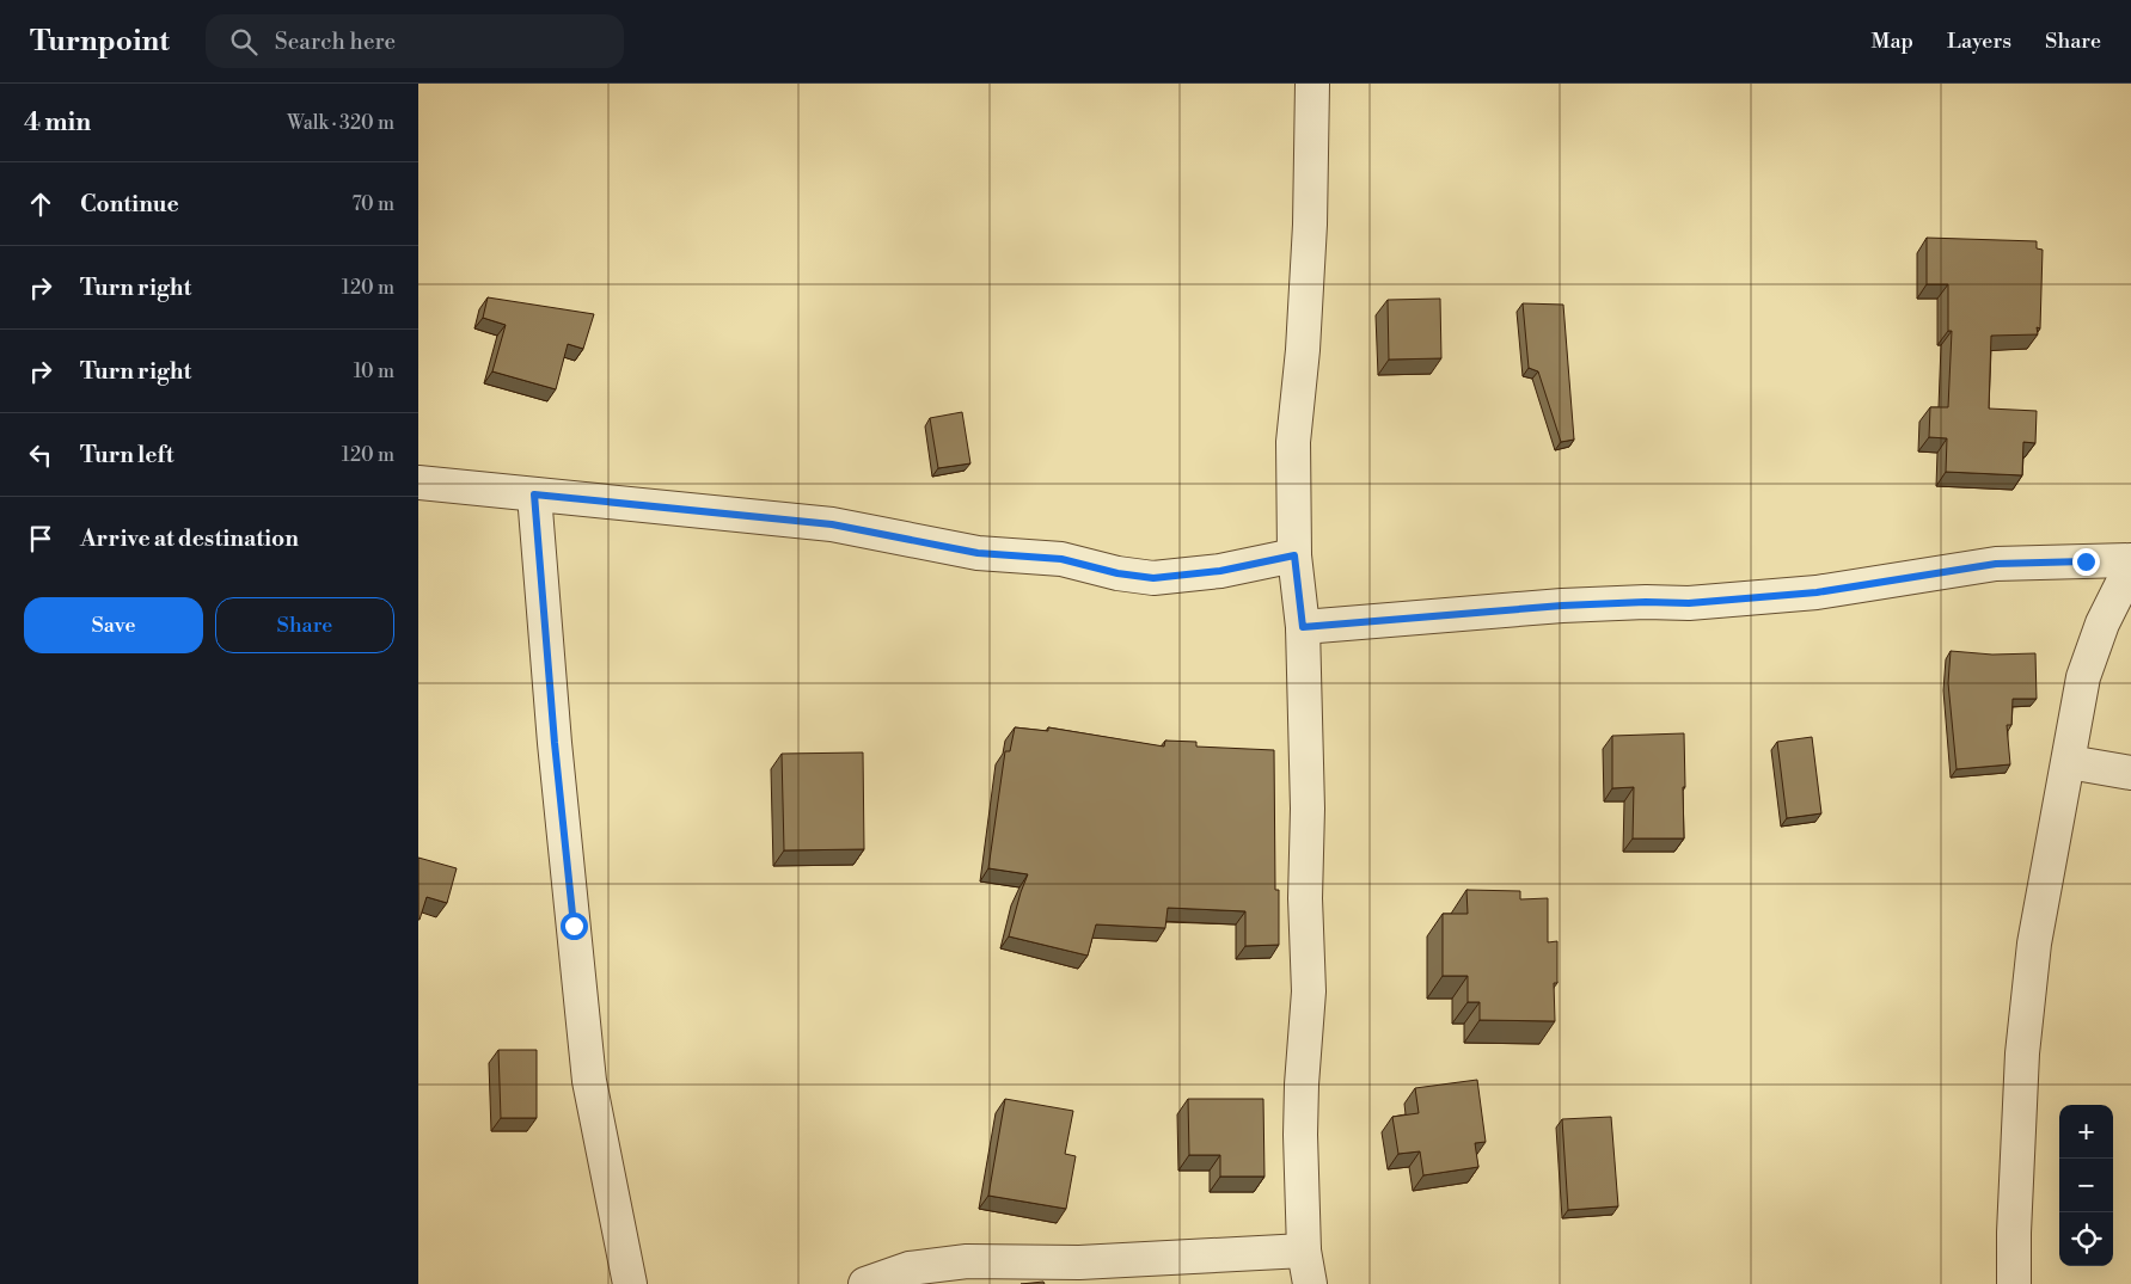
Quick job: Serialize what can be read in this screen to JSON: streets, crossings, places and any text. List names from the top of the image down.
{
  "page": {
    "header": "Turnpoint",
    "search": "Search here",
    "nav": ["Map", "Layers", "Share"],
    "heading": ["4 min", "Walk · 320 m"],
    "list": [
      ["Continue", "70 m"],
      ["Turn right", "120 m"],
      ["Turn right", "10 m"],
      ["Turn left", "120 m"],
      "Arrive at destination"
    ],
    "buttons": ["Save", "Share"],
    "map_buttons": ["+", "−"]
  }
}
